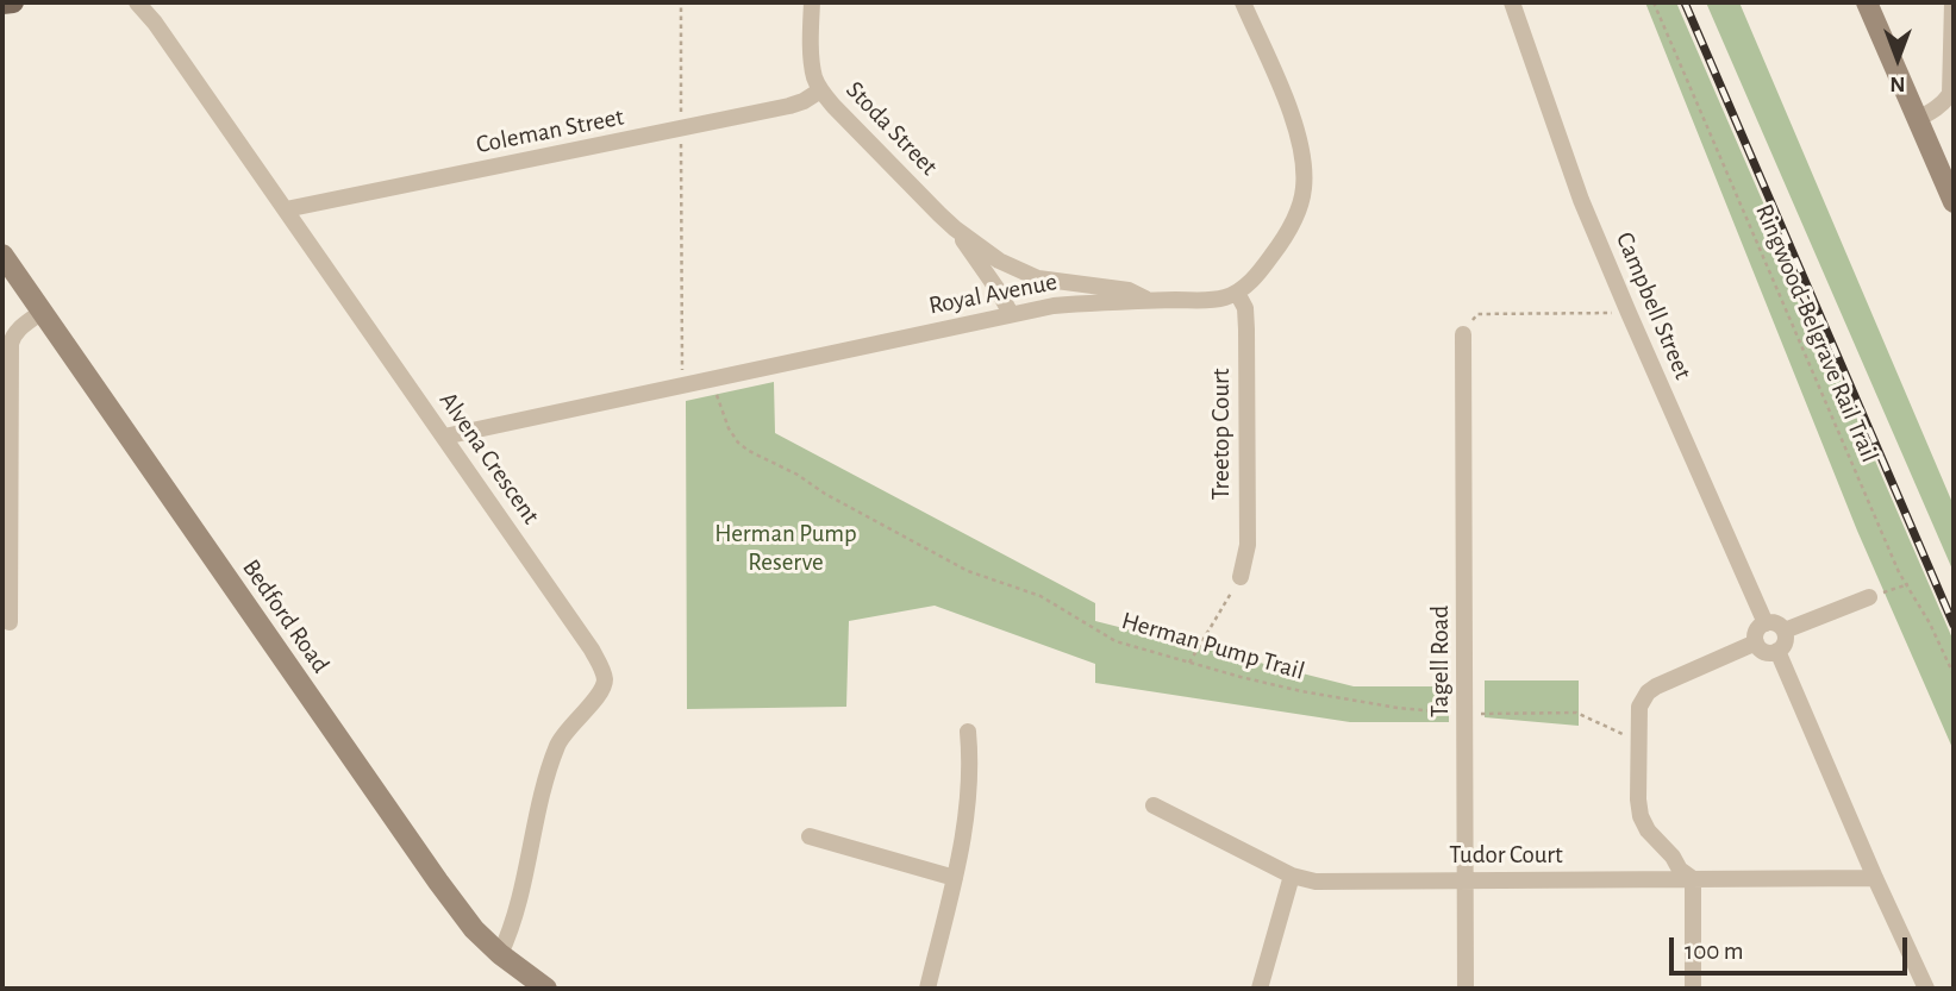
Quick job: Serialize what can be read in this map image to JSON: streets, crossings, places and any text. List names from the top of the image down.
{
  "streets": {
    "main road": ["Bedford Road"],
    "street": [
      "Stoda Street",
      "Coleman Street",
      "Royal Avenue",
      "Campbell Street",
      "Treetop Court",
      "Alvena Crescent",
      "Tagell Road",
      "Tudor Court"
    ],
    "path": ["Ringwood-Belgrave Rail Trail", "Herman Pump Trail"]
  },
  "crossings": [
    ["Stoda Street", "Coleman Street"],
    ["Stoda Street", "Royal Avenue"],
    ["Coleman Street", "Alvena Crescent"],
    ["Royal Avenue", "Treetop Court"],
    ["Royal Avenue", "Alvena Crescent"],
    ["Royal Avenue", "Herman Pump Trail"],
    ["Alvena Crescent", "Bedford Road"],
    ["Herman Pump Trail", "Tagell Road"],
    ["Tagell Road", "Tudor Court"]
  ],
  "parks": ["Herman Pump Reserve"],
  "scale_bar": "100 m",
  "north": "bottom"
}
